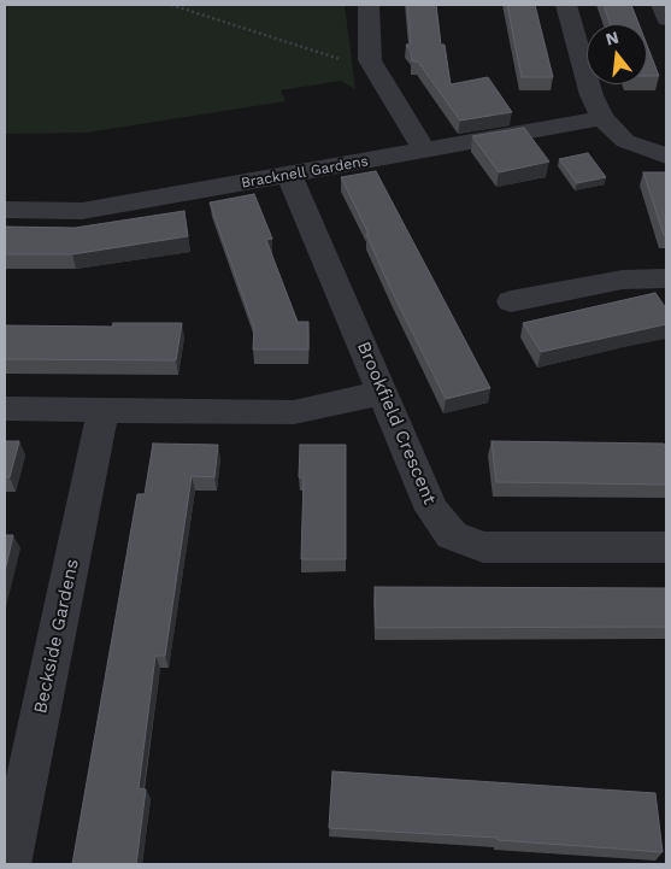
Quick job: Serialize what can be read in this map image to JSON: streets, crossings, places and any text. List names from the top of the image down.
{
  "streets": {
    "street": ["Bracknell Gardens", "Brookfield Crescent", "Beckside Gardens"]
  },
  "crossings": [
    ["Bracknell Gardens", "Brookfield Crescent"]
  ],
  "north": "top"
}
